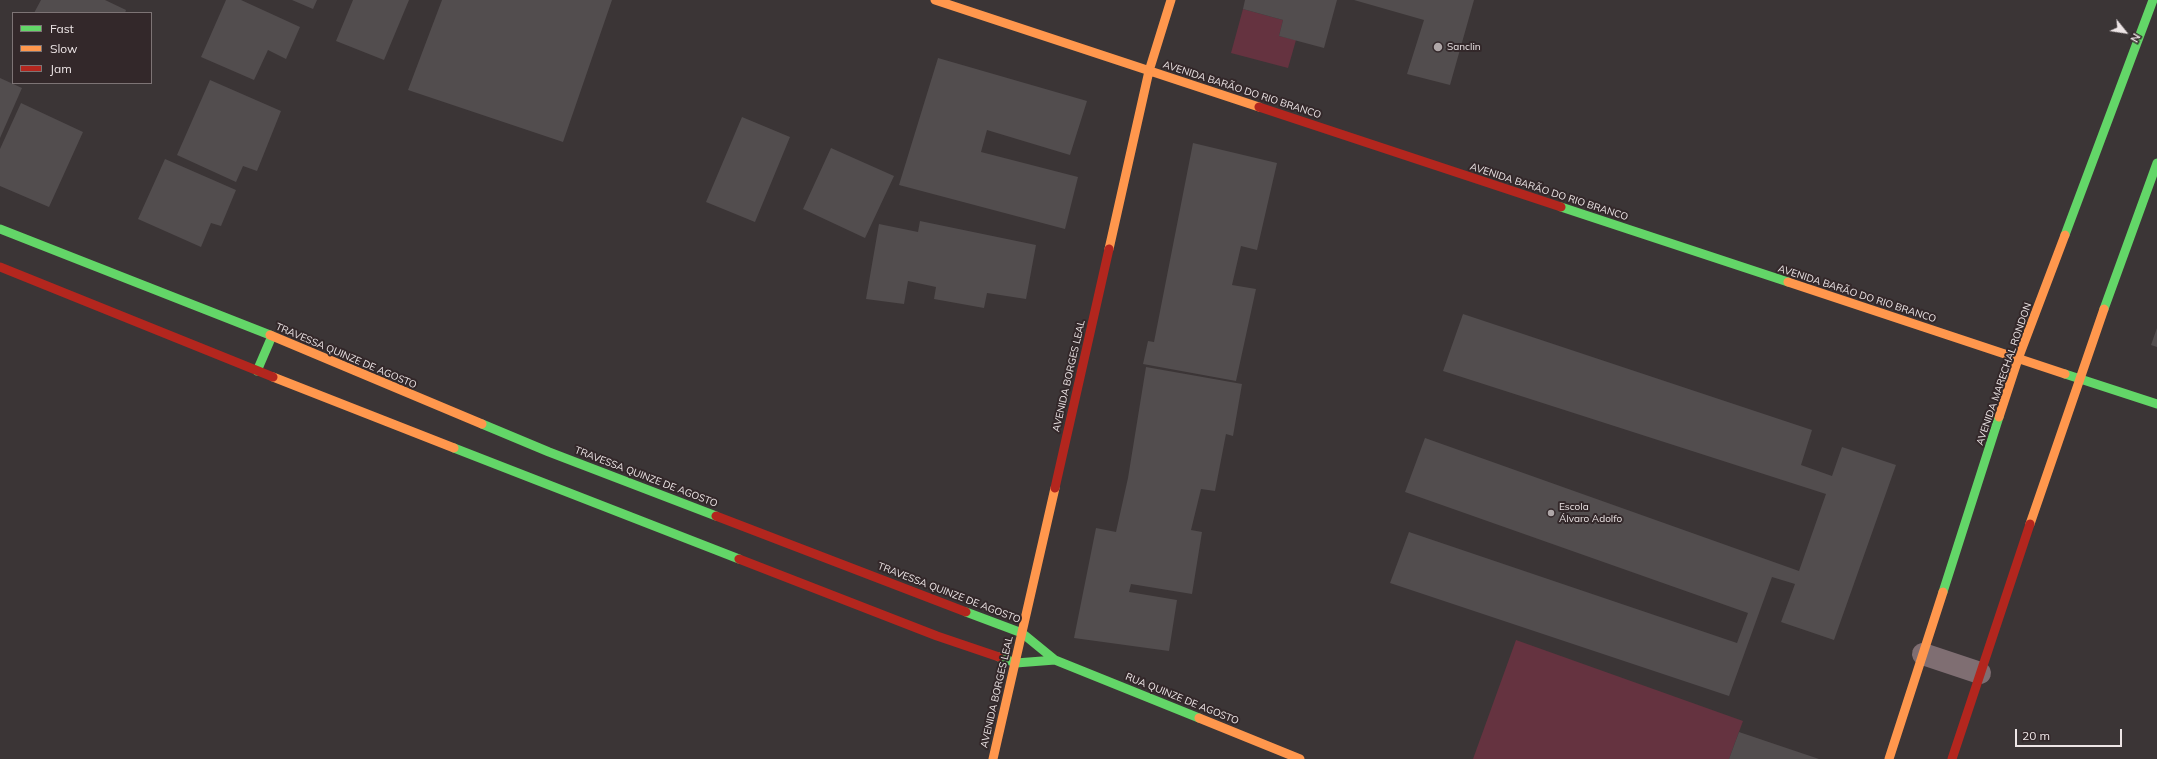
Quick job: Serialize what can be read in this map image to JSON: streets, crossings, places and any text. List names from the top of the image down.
{
  "streets": {
    "street": [
      "AVENIDA BARÃO DO RIO BRANCO",
      "TRAVESSA QUINZE DE AGOSTO",
      "AVENIDA MARECHAL RONDON",
      "AVENIDA BORGES LEAL",
      "RUA QUINZE DE AGOSTO"
    ]
  },
  "crossings": [
    ["AVENIDA BARÃO DO RIO BRANCO", "AVENIDA MARECHAL RONDON"],
    ["AVENIDA BARÃO DO RIO BRANCO", "AVENIDA BORGES LEAL"],
    ["TRAVESSA QUINZE DE AGOSTO", "AVENIDA BORGES LEAL"],
    ["TRAVESSA QUINZE DE AGOSTO", "RUA QUINZE DE AGOSTO"]
  ],
  "places": ["Sanclin", "Escola Álvaro Adolfo"],
  "legend": ["Fast", "Slow", "Jam"],
  "scale_bar": "20 m",
  "north": "bottom right"
}
